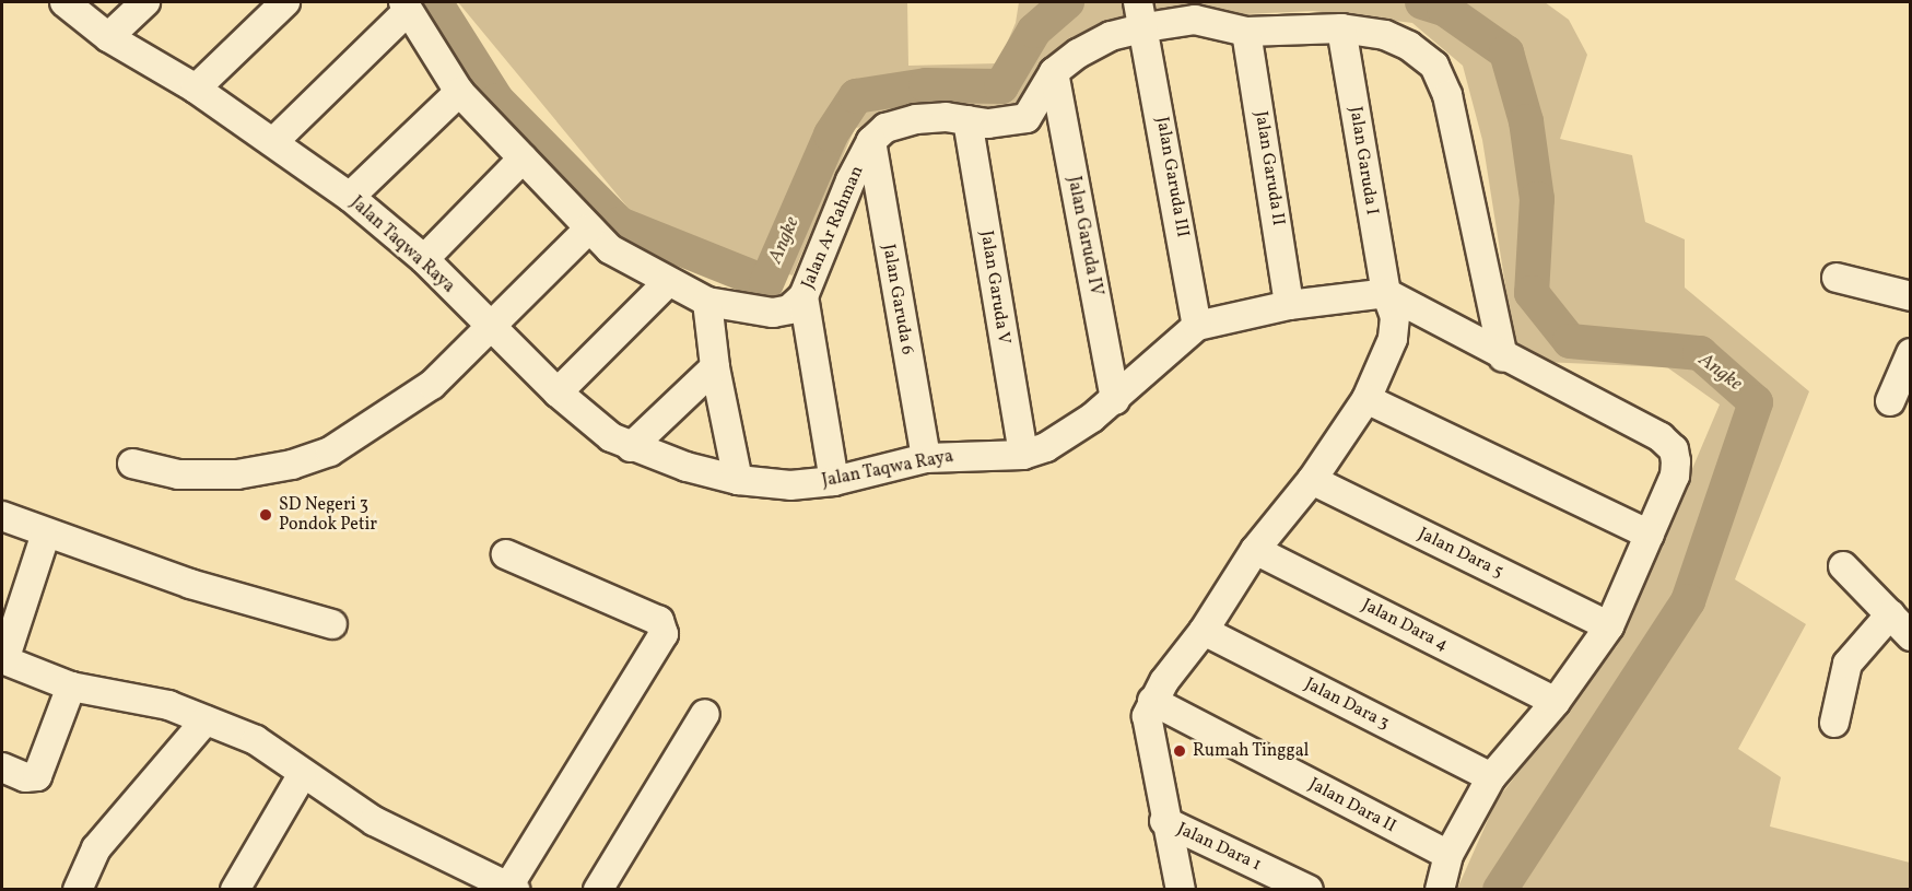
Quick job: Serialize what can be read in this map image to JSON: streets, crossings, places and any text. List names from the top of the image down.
{
  "streets": {
    "street": [
      "Jalan Garuda I",
      "Jalan Garuda II",
      "Jalan Garuda III",
      "Jalan Ar Rahman",
      "Jalan Garuda IV",
      "Jalan Taqwa Raya",
      "Jalan Garuda V",
      "Jalan Garuda 6",
      "Jalan Dara 5",
      "Jalan Dara 4",
      "Jalan Dara 3",
      "Jalan Dara II",
      "Jalan Dara 1"
    ]
  },
  "crossings": [
    ["Jalan Garuda I", "Jalan Taqwa Raya"],
    ["Jalan Garuda II", "Jalan Taqwa Raya"],
    ["Jalan Garuda III", "Jalan Taqwa Raya"],
    ["Jalan Ar Rahman", "Jalan Garuda 6"],
    ["Jalan Garuda IV", "Jalan Taqwa Raya"],
    ["Jalan Taqwa Raya", "Jalan Garuda V"],
    ["Jalan Taqwa Raya", "Jalan Garuda 6"]
  ],
  "water": ["Angke"],
  "places": ["SD Negeri 3 Pondok Petir", "Rumah Tinggal"]
}
